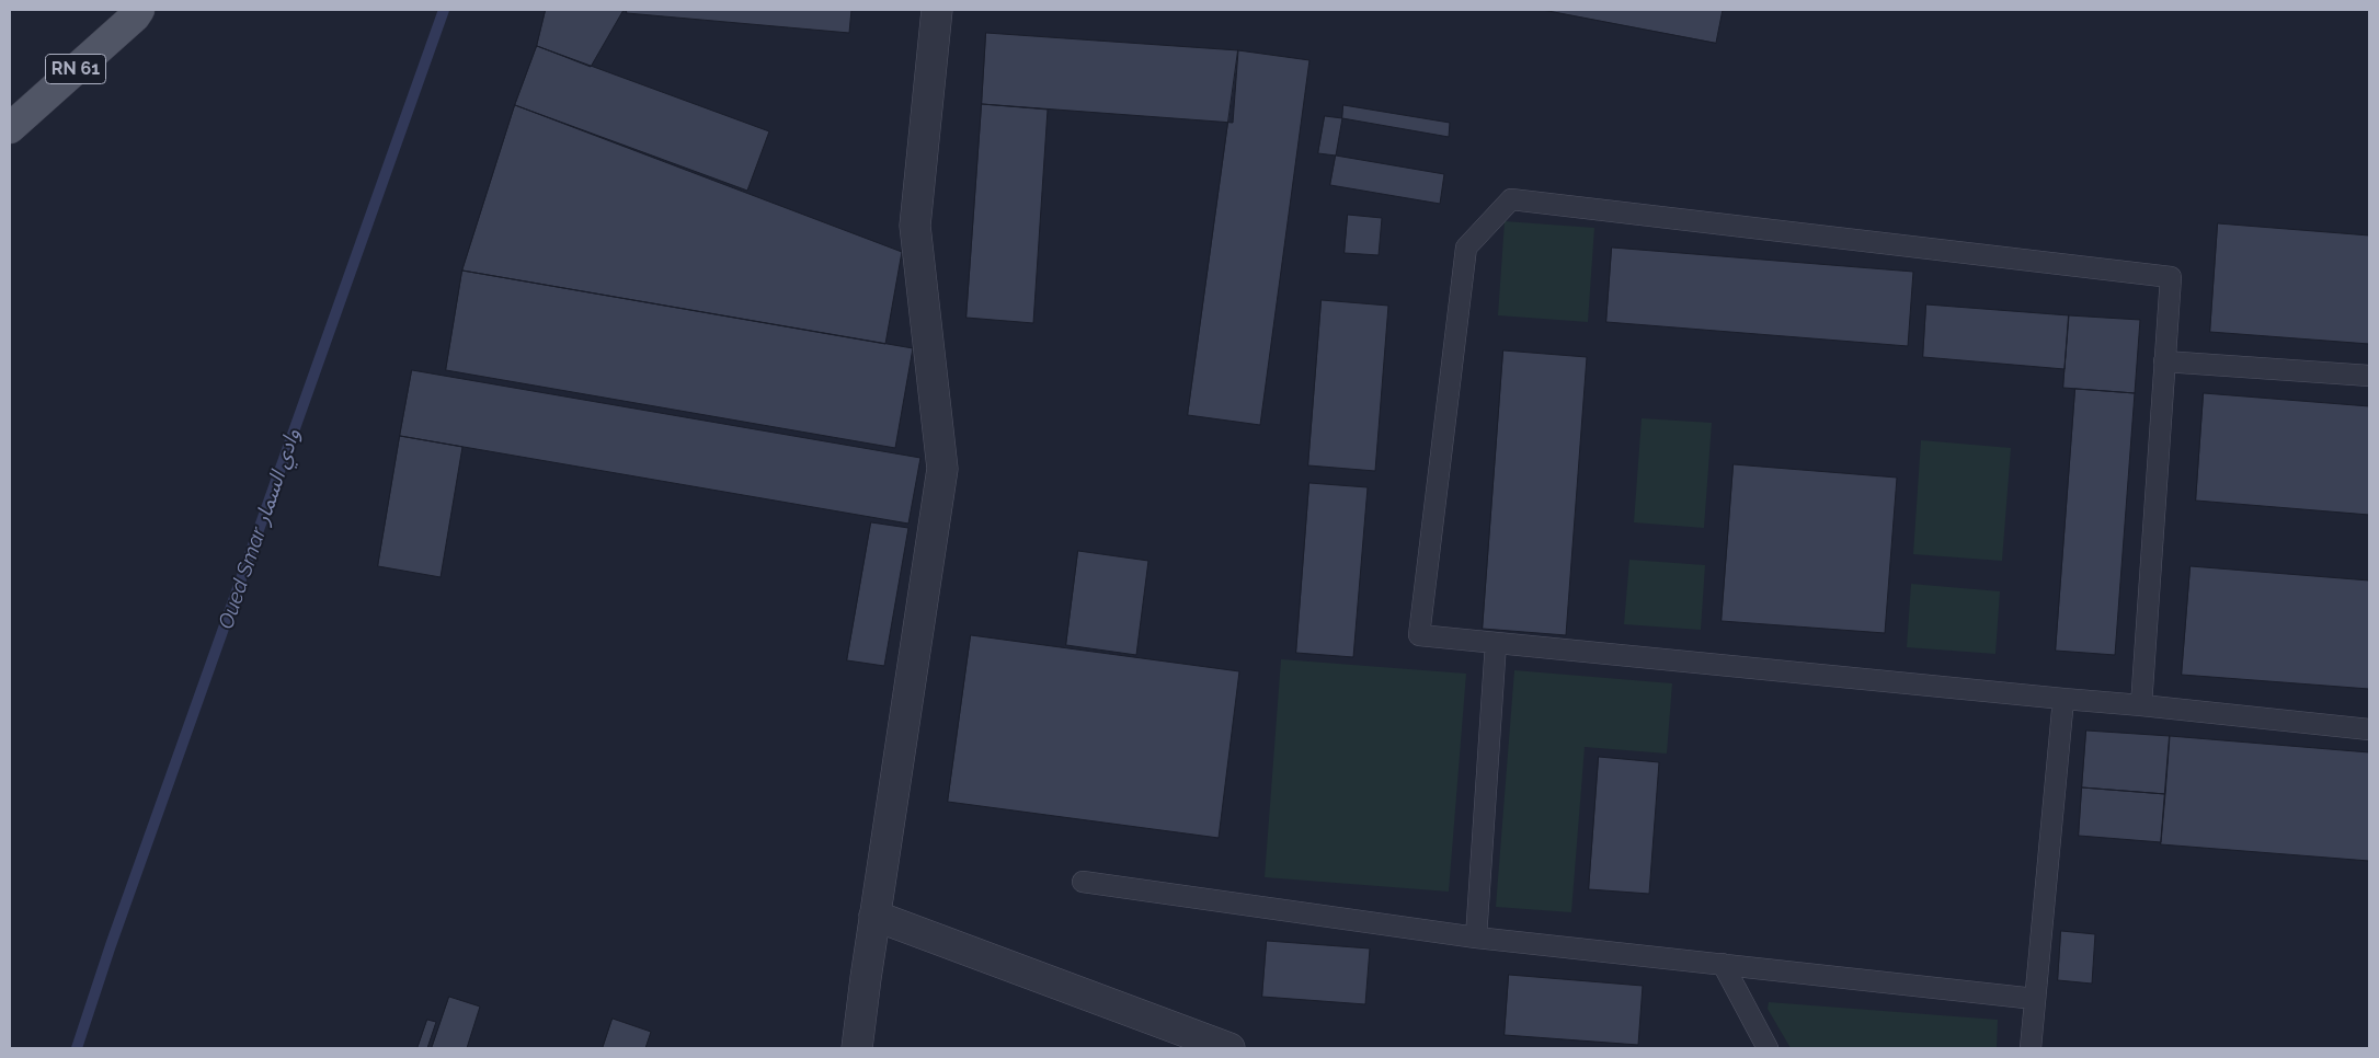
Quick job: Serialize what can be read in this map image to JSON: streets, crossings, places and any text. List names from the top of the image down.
{
  "streets": {
    "main road": ["RN 61"]
  },
  "water": ["Oued Smar وادي السمار"]
}
